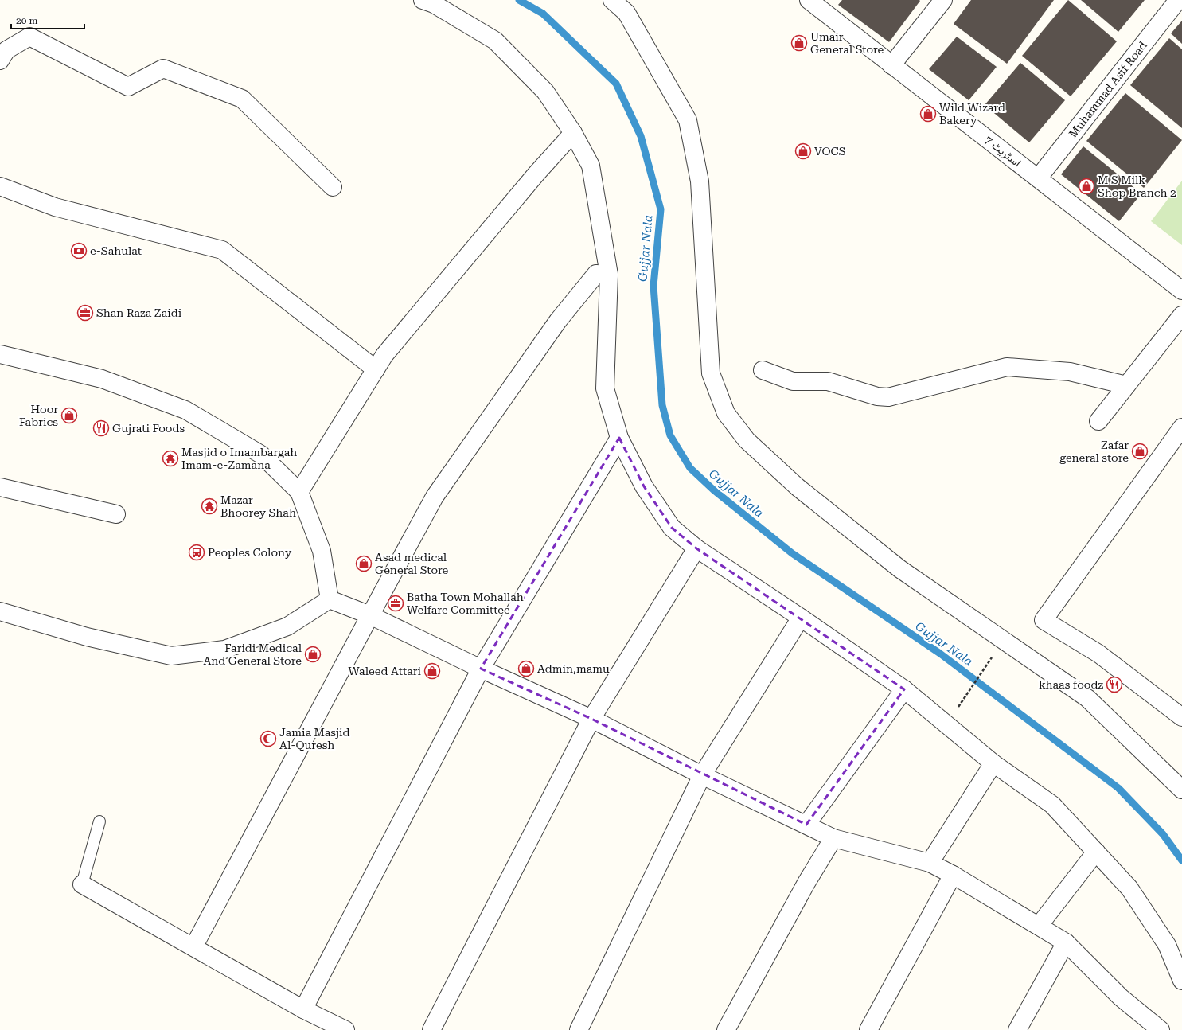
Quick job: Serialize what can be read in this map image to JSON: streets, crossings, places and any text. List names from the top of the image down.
{
  "streets": {
    "street": ["Muhammad Asif Road", "اسٹریٹ 7"]
  },
  "crossings": [
    ["Muhammad Asif Road", "اسٹریٹ 7"]
  ],
  "water": ["Gujjar Nala"],
  "places": {
    "shop": [
      "Umair General Store",
      "Wild Wizard Bakery",
      "VOCS",
      "M S Milk Shop Branch 2",
      "Hoor Fabrics",
      "Zafar general store",
      "Asad medical General Store",
      "Faridi Medical And General Store",
      "Admin,mamu",
      "Waleed Attari"
    ],
    "bank": ["e-Sahulat"],
    "office": ["Shan Raza Zaidi", "Batha Town Mohallah Welfare Committee"],
    "restaurant": ["Gujrati Foods", "khaas foodz"],
    "temple": ["Masjid o Imambargah Imam-e-Zamana", "Mazar Bhoorey Shah"],
    "bus stop": ["Peoples Colony"],
    "mosque": ["Jamia Masjid Al-Quresh"]
  },
  "scale_bar": "20 m"
}
